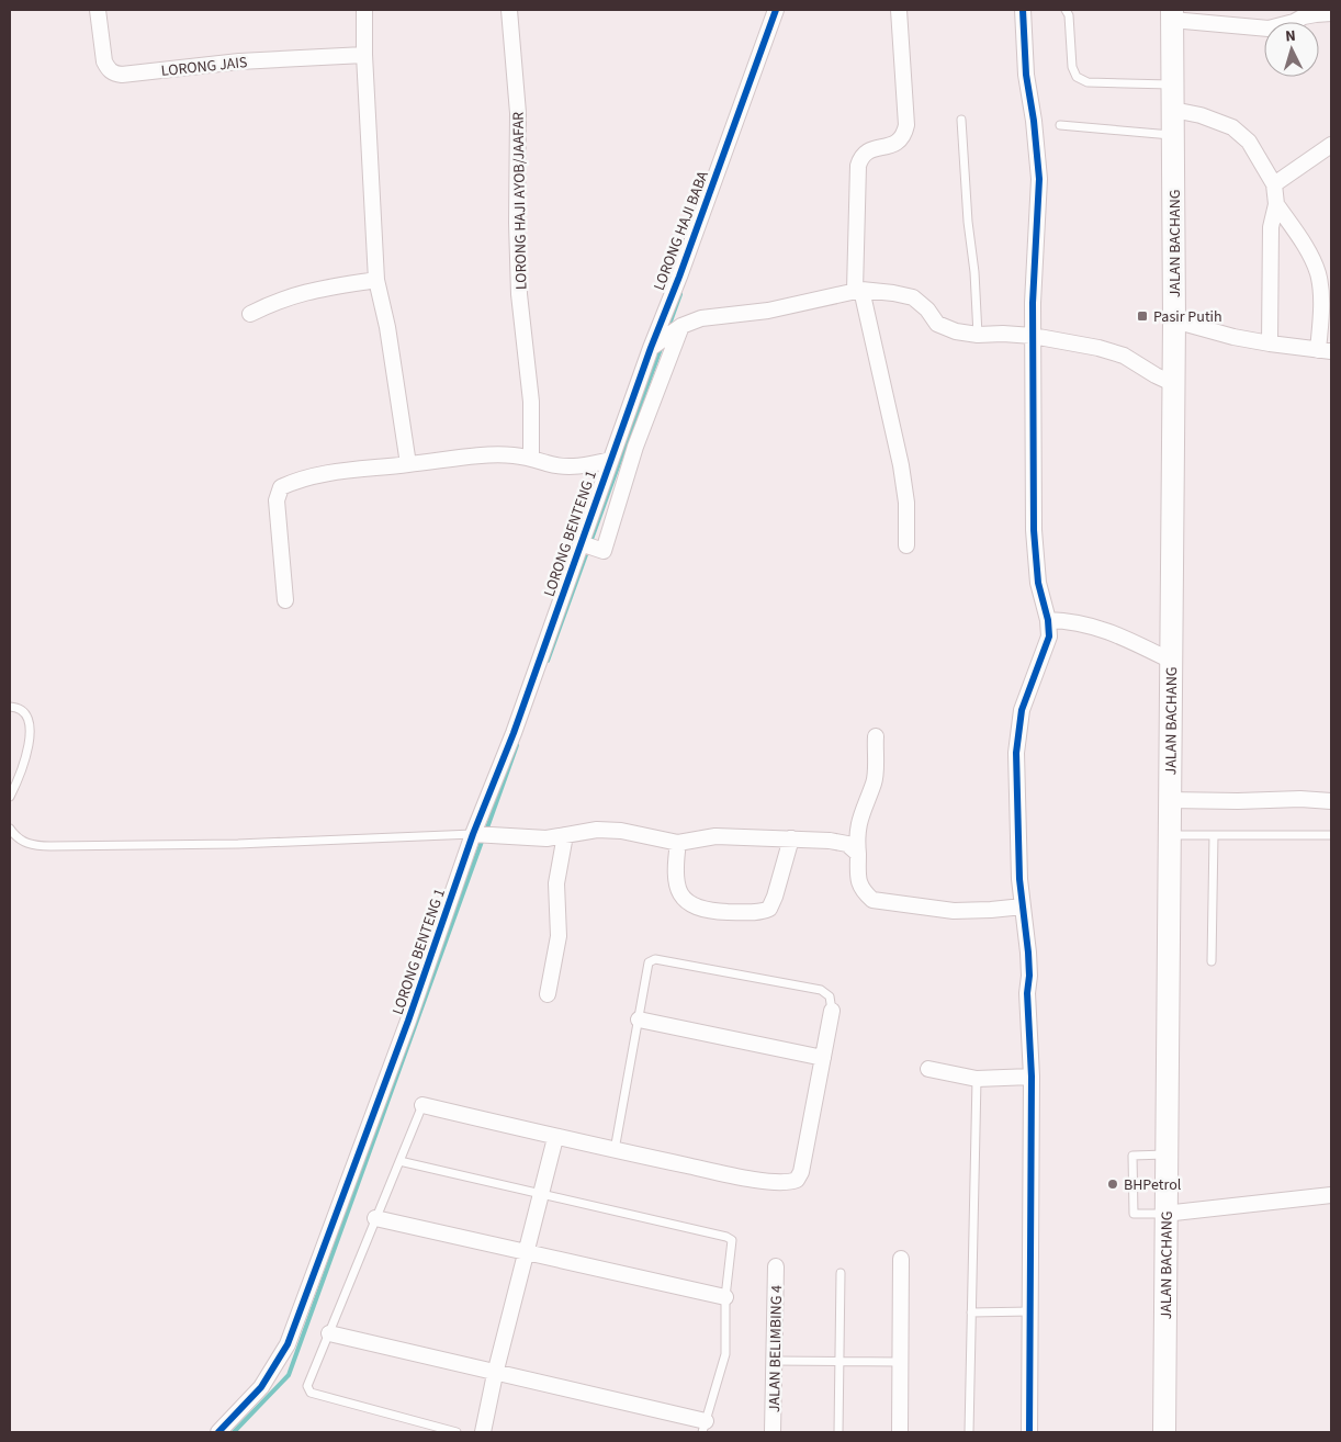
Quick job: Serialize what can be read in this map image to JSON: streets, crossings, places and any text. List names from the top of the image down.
{
  "streets": {
    "street": [
      "LORONG JAIS",
      "LORONG HAJI AYOB/JAAFAR",
      "LORONG HAJI BABA",
      "JALAN BACHANG",
      "LORONG BENTENG 1",
      "JALAN BELIMBING 4"
    ]
  },
  "crossings": [
    ["LORONG HAJI BABA", "LORONG BENTENG 1"]
  ],
  "places": {
    "transit": ["Pasir Putih"],
    "other": ["BHPetrol"]
  },
  "north": "top"
}
